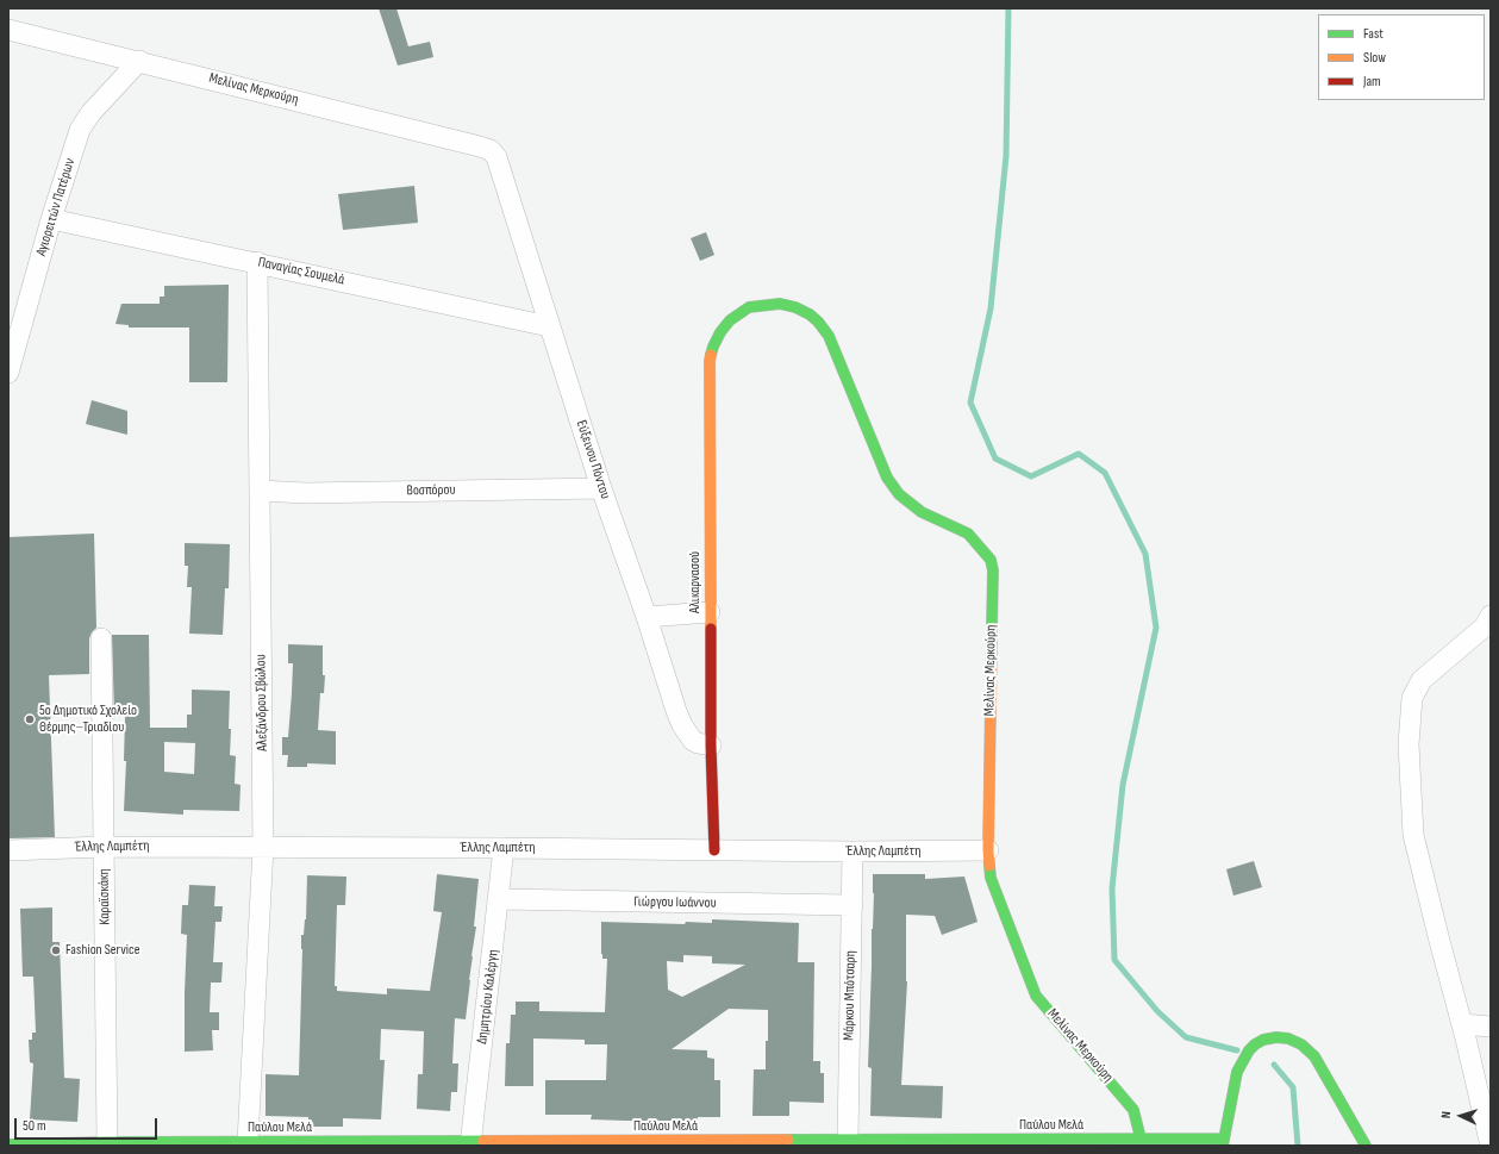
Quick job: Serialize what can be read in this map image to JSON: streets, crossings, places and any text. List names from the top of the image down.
{
  "streets": {
    "street": [
      "Μελίνας Μερκούρη",
      "Αγιορειτών Πατέρων",
      "Παναγίας Σουμελά",
      "Εύξεινου Πόντου",
      "Βοσπόρου",
      "Αλικαρνασού",
      "Αλεξάνδρου Σβώλου",
      "Έλλης Λαμπέτη",
      "Καραϊσκάκη",
      "Γιώργου Ιωάννου",
      "Μάρκου Μπότσαρη",
      "Δημητρίου Καλέργη",
      "Παύλου Μελά"
    ]
  },
  "crossings": [
    ["Μελίνας Μερκούρη", "Αγιορειτών Πατέρων"],
    ["Μελίνας Μερκούρη", "Εύξεινου Πόντου"],
    ["Μελίνας Μερκούρη", "Αλικαρνασού"],
    ["Μελίνας Μερκούρη", "Έλλης Λαμπέτη"],
    ["Μελίνας Μερκούρη", "Παύλου Μελά"],
    ["Αγιορειτών Πατέρων", "Παναγίας Σουμελά"],
    ["Παναγίας Σουμελά", "Εύξεινου Πόντου"],
    ["Παναγίας Σουμελά", "Αλεξάνδρου Σβώλου"],
    ["Εύξεινου Πόντου", "Βοσπόρου"],
    ["Εύξεινου Πόντου", "Αλικαρνασού"],
    ["Βοσπόρου", "Αλεξάνδρου Σβώλου"],
    ["Αλικαρνασού", "Έλλης Λαμπέτη"],
    ["Αλεξάνδρου Σβώλου", "Έλλης Λαμπέτη"],
    ["Αλεξάνδρου Σβώλου", "Παύλου Μελά"],
    ["Έλλης Λαμπέτη", "Καραϊσκάκη"],
    ["Έλλης Λαμπέτη", "Μάρκου Μπότσαρη"],
    ["Έλλης Λαμπέτη", "Δημητρίου Καλέργη"],
    ["Καραϊσκάκη", "Παύλου Μελά"],
    ["Γιώργου Ιωάννου", "Μάρκου Μπότσαρη"],
    ["Γιώργου Ιωάννου", "Δημητρίου Καλέργη"],
    ["Μάρκου Μπότσαρη", "Παύλου Μελά"],
    ["Δημητρίου Καλέργη", "Παύλου Μελά"]
  ],
  "places": ["5ο Δημοτικό Σχολείο Θέρμης–Τριαδίου", "Fashion Service"],
  "legend": ["Fast", "Slow", "Jam"],
  "scale_bar": "50 m",
  "north": "left"
}
